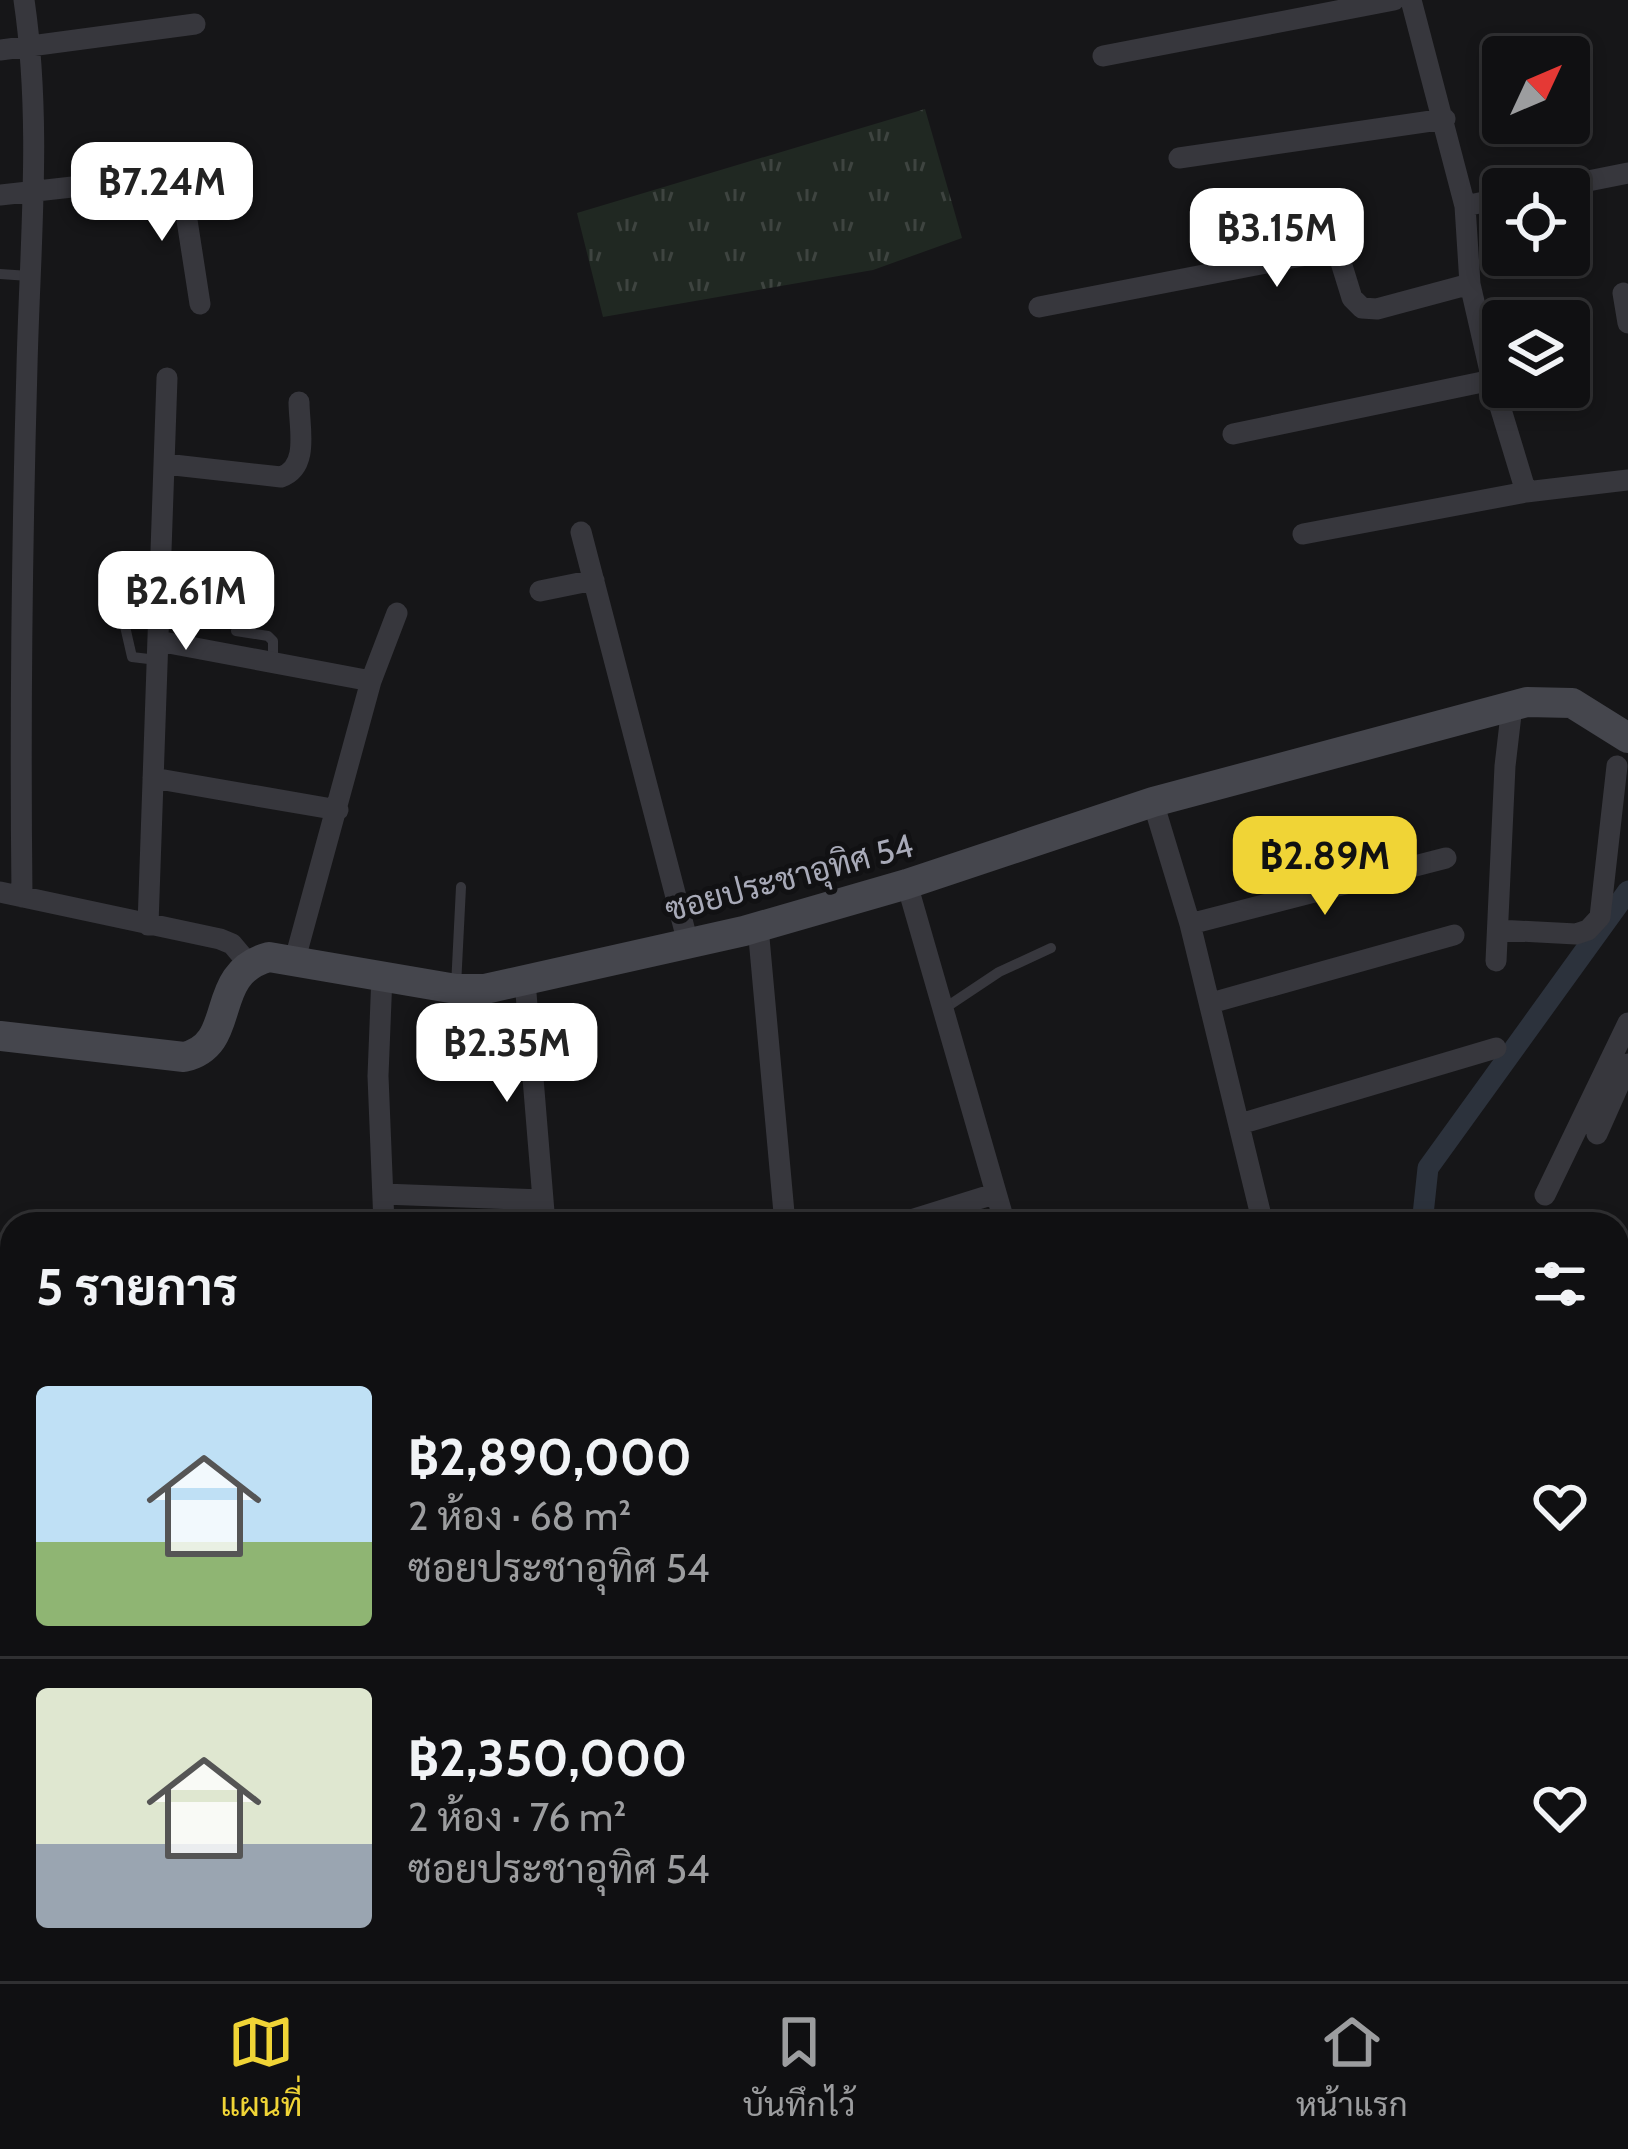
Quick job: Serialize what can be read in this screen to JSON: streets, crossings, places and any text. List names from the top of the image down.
{
  "streets": {
    "street": ["ซอยประชาอุทิศ 54"]
  },
  "north": "top right",
  "page": {
    "price": [
      "฿7.24M",
      "฿3.15M",
      "฿2.61M",
      "฿2.89M",
      "฿2.35M"
    ],
    "heading": "5 รายการ",
    "list": [
      {
        "name": "฿2,890,000",
        "note": "2 ห้อง · 68 m² · ซอยประชาอุทิศ 54"
      },
      {
        "name": "฿2,350,000",
        "note": "2 ห้อง · 76 m² · ซอยประชาอุทิศ 54"
      }
    ],
    "tabs": ["แผนที่", "บันทึกไว้", "หน้าแรก"]
  }
}
